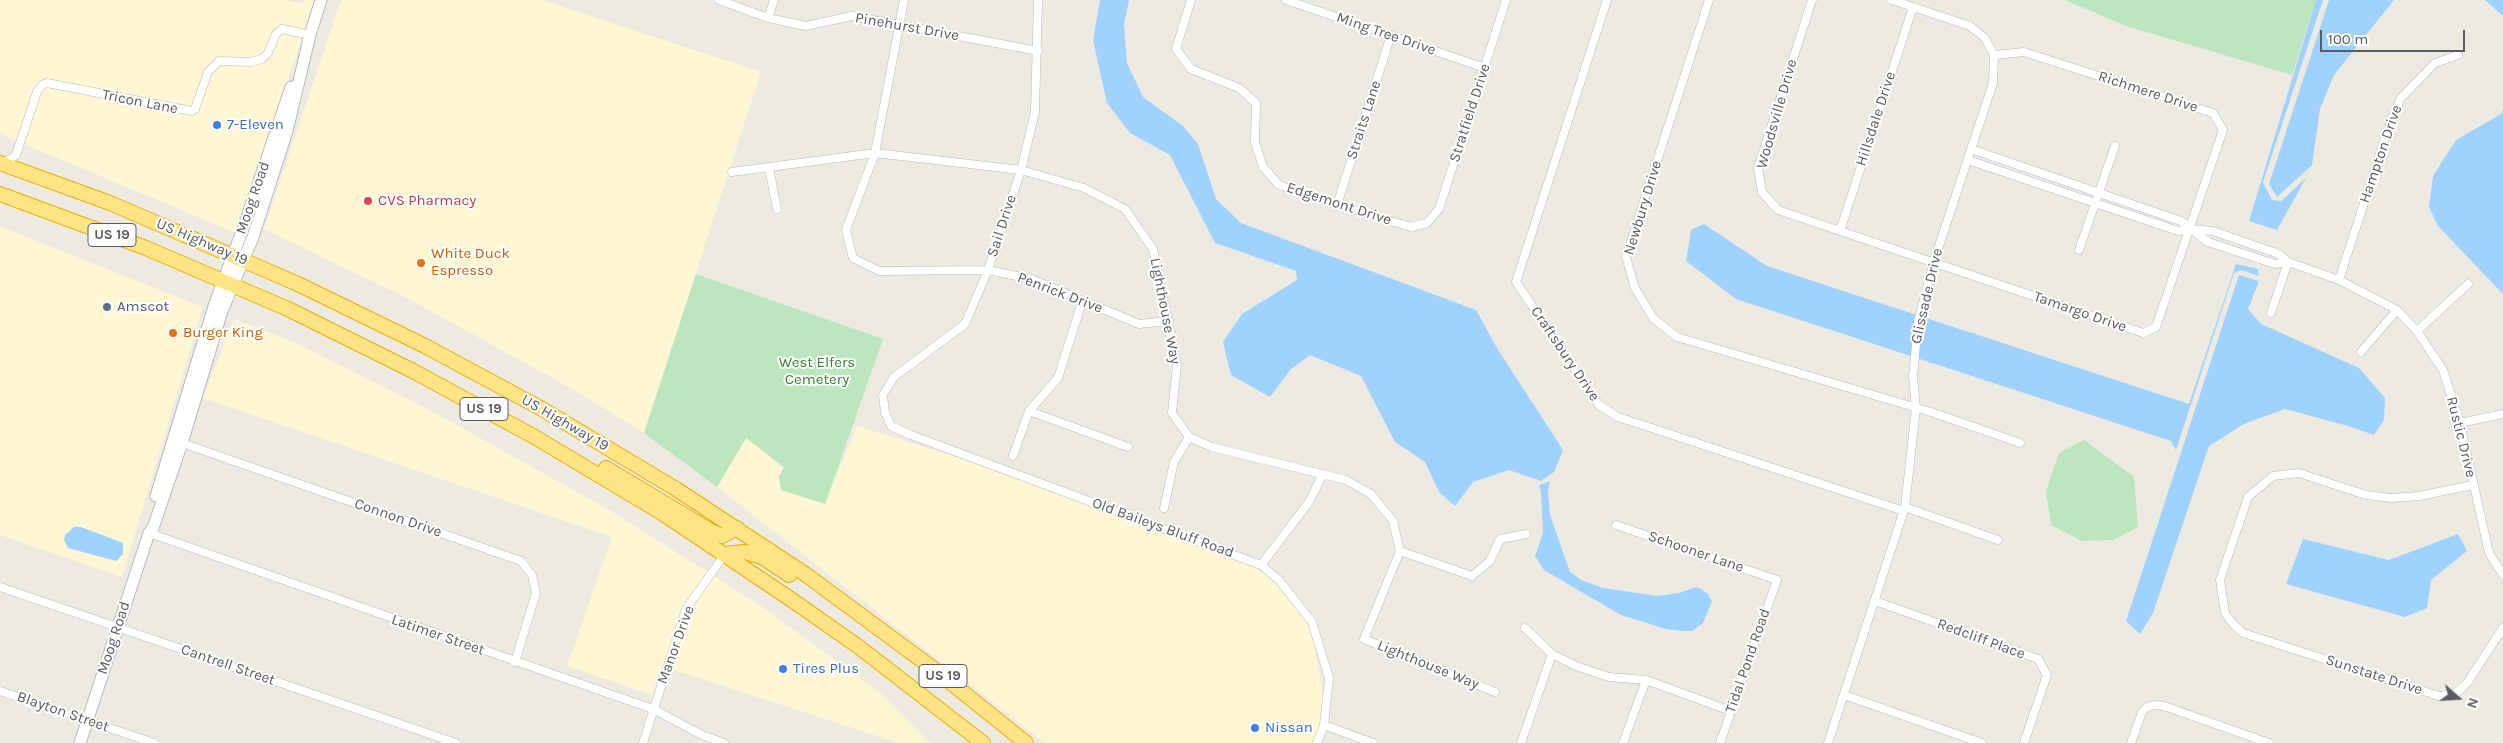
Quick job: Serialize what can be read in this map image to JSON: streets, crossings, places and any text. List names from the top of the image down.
{
  "streets": {
    "highway": ["US 19", "US Highway 19"],
    "street": [
      "Pinehurst Drive",
      "Ming Tree Drive",
      "Richmere Drive",
      "Tricon Lane",
      "Stratfield Drive",
      "Woodsville Drive",
      "Hillsdale Drive",
      "Straits Lane",
      "Hampton Drive",
      "Moog Road",
      "Edgemont Drive",
      "Newbury Drive",
      "Sail Drive",
      "Penrick Drive",
      "Glissade Drive",
      "Lighthouse Way",
      "Tamargo Drive",
      "Craftsbury Drive",
      "Rustic Drive",
      "Connon Drive",
      "Old Baileys Bluff Road",
      "Schooner Lane",
      "Latimer Street",
      "Redcliff Place",
      "Manor Drive",
      "Tidal Pond Road",
      "Cantrell Street",
      "Sunstate Drive",
      "Blayton Street"
    ]
  },
  "crossings": [
    ["Pinehurst Drive", "Sail Drive"],
    ["Pinehurst Drive", "Penrick Drive"],
    ["Ming Tree Drive", "Stratfield Drive"],
    ["Ming Tree Drive", "Straits Lane"],
    ["Richmere Drive", "Glissade Drive"],
    ["Richmere Drive", "Tamargo Drive"],
    ["Richmere Drive", "Rustic Drive"],
    ["Tricon Lane", "Moog Road"],
    ["Tricon Lane", "US Highway 19"],
    ["Stratfield Drive", "Edgemont Drive"],
    ["Woodsville Drive", "Hillsdale Drive"],
    ["Woodsville Drive", "Glissade Drive"],
    ["Woodsville Drive", "Tamargo Drive"],
    ["Straits Lane", "Edgemont Drive"],
    ["Hampton Drive", "Rustic Drive"],
    ["Moog Road", "US Highway 19"],
    ["Moog Road", "Connon Drive"],
    ["Moog Road", "Latimer Street"],
    ["Moog Road", "Cantrell Street"],
    ["Moog Road", "Blayton Street"],
    ["Newbury Drive", "Glissade Drive"],
    ["Sail Drive", "Penrick Drive"],
    ["Sail Drive", "Lighthouse Way"],
    ["Sail Drive", "Old Baileys Bluff Road"],
    ["US Highway 19", "Manor Drive"],
    ["Penrick Drive", "Lighthouse Way"],
    ["Glissade Drive", "Tamargo Drive"],
    ["Glissade Drive", "Craftsbury Drive"],
    ["Glissade Drive", "Rustic Drive"],
    ["Glissade Drive", "Redcliff Place"],
    ["Tamargo Drive", "Rustic Drive"],
    ["Rustic Drive", "Sunstate Drive"],
    ["Connon Drive", "Latimer Street"],
    ["Schooner Lane", "Tidal Pond Road"],
    ["Latimer Street", "Manor Drive"]
  ],
  "parks": ["West Elfers Cemetery"],
  "places": [
    "7-Eleven",
    "CVS Pharmacy",
    "White Duck Espresso",
    "Amscot",
    "Burger King",
    "Tires Plus",
    "Nissan"
  ],
  "scale_bar": "100 m",
  "north": "right"
}
